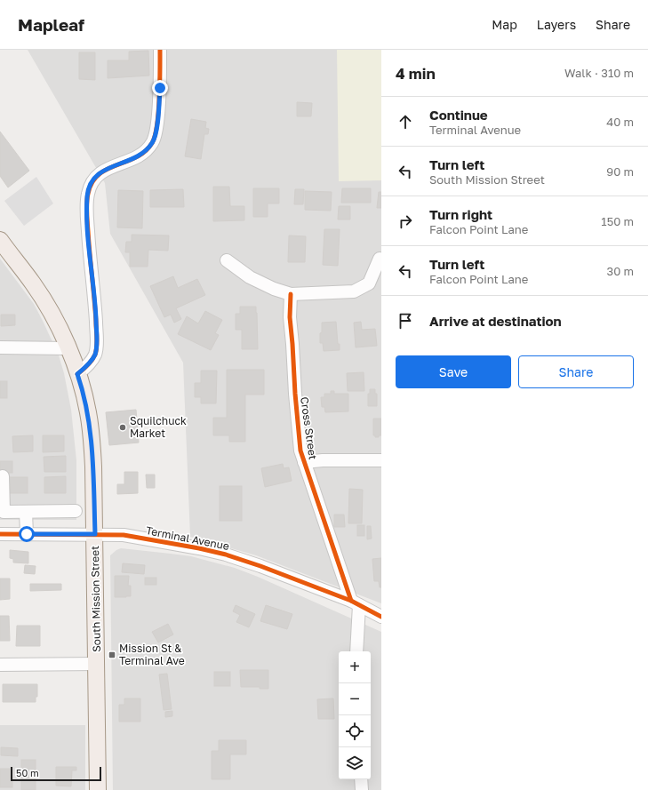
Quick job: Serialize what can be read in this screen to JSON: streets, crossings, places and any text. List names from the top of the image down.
{
  "streets": {
    "main road": ["South Mission Street"],
    "street": ["Cross Street", "Terminal Avenue"]
  },
  "crossings": [
    ["Cross Street", "Terminal Avenue"],
    ["Terminal Avenue", "South Mission Street"]
  ],
  "places": {
    "other": ["Squilchuck Market"],
    "transit": ["Mission St & Terminal Ave"]
  },
  "scale_bar": "50 m",
  "page": {
    "header": "Mapleaf",
    "nav": ["Map", "Layers", "Share"],
    "heading": ["4 min", "Walk · 310 m"],
    "list": [
      ["Continue", "Terminal Avenue", "40 m"],
      ["Turn left", "South Mission Street", "90 m"],
      ["Turn right", "Falcon Point Lane", "150 m"],
      ["Turn left", "Falcon Point Lane", "30 m"],
      "Arrive at destination"
    ],
    "buttons": ["Save", "Share"],
    "map_buttons": ["+", "−"],
    "scale": "50 m"
  }
}
